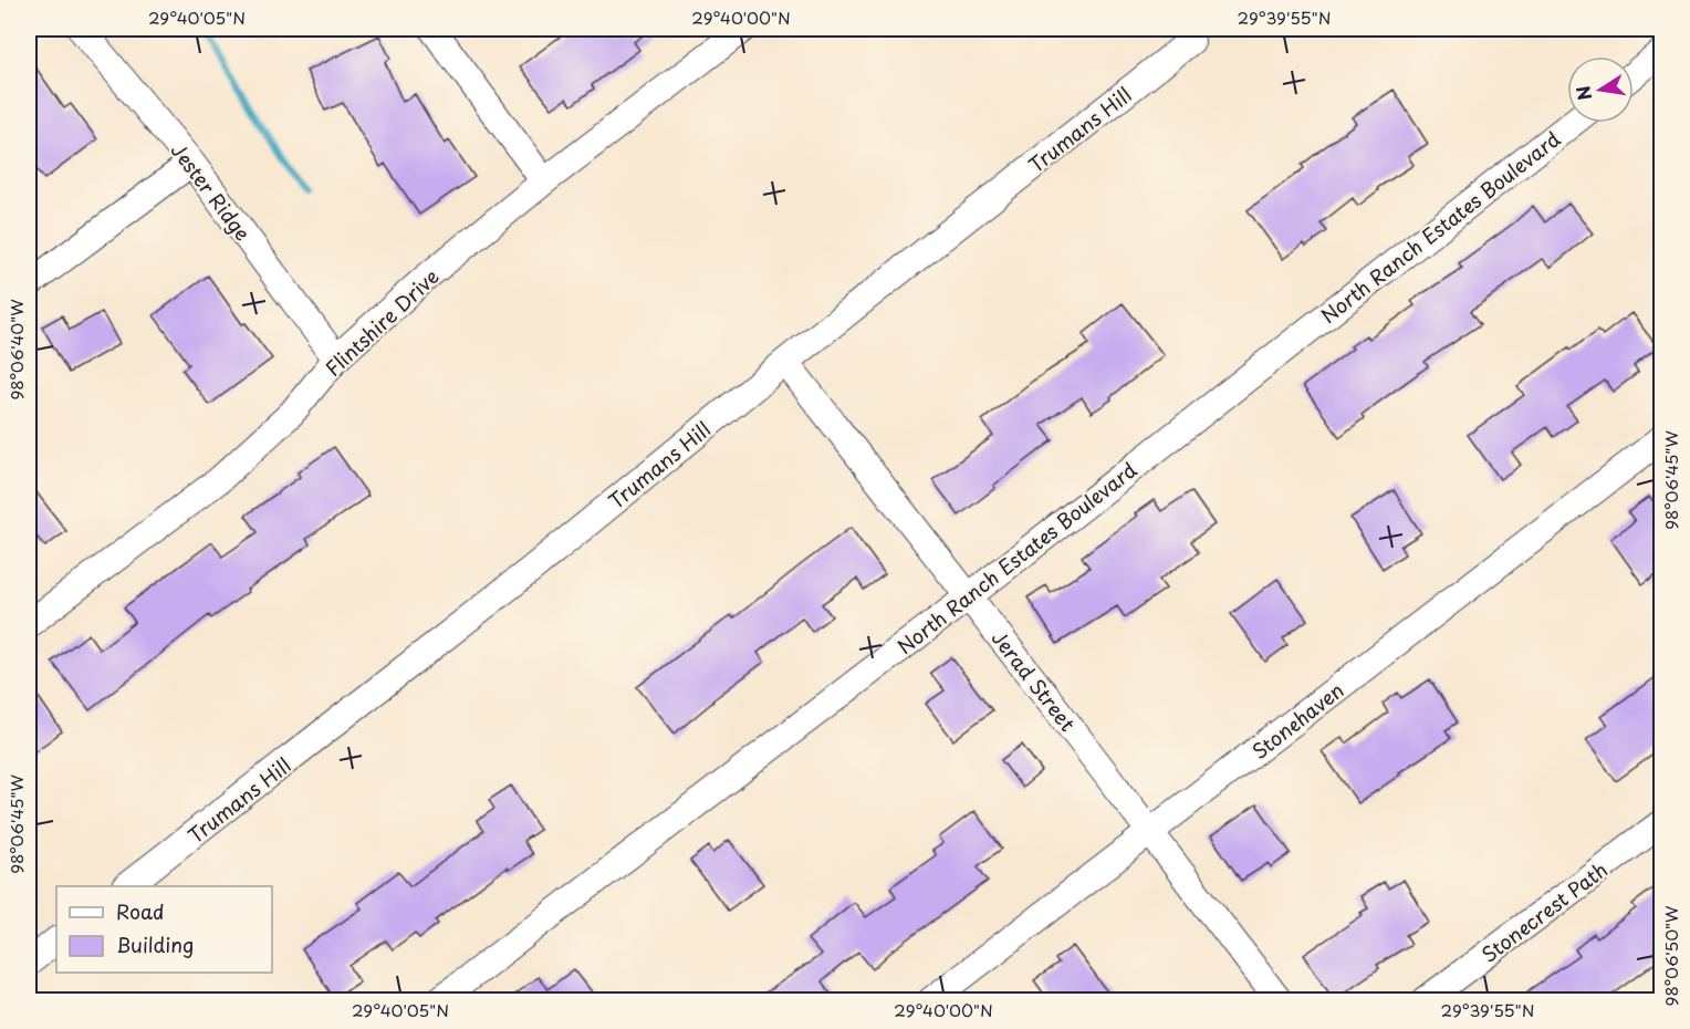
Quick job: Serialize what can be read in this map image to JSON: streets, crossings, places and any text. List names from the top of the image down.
{
  "streets": {
    "street": [
      "Trumans Hill",
      "Jester Ridge",
      "North Ranch Estates Boulevard",
      "Flintshire Drive",
      "Jerad Street",
      "Stonehaven",
      "Stonecrest Path"
    ]
  },
  "crossings": [
    ["Trumans Hill", "Jerad Street"],
    ["Jester Ridge", "Flintshire Drive"],
    ["North Ranch Estates Boulevard", "Jerad Street"],
    ["Jerad Street", "Stonehaven"]
  ],
  "legend": ["Road", "Building"],
  "north": "left",
  "coordinates": [
    "29°40'05\"N",
    "29°40'00\"N",
    "29°39'55\"N",
    "98°06'40\"W",
    "98°06'45\"W",
    "98°06'50\"W"
  ]
}
